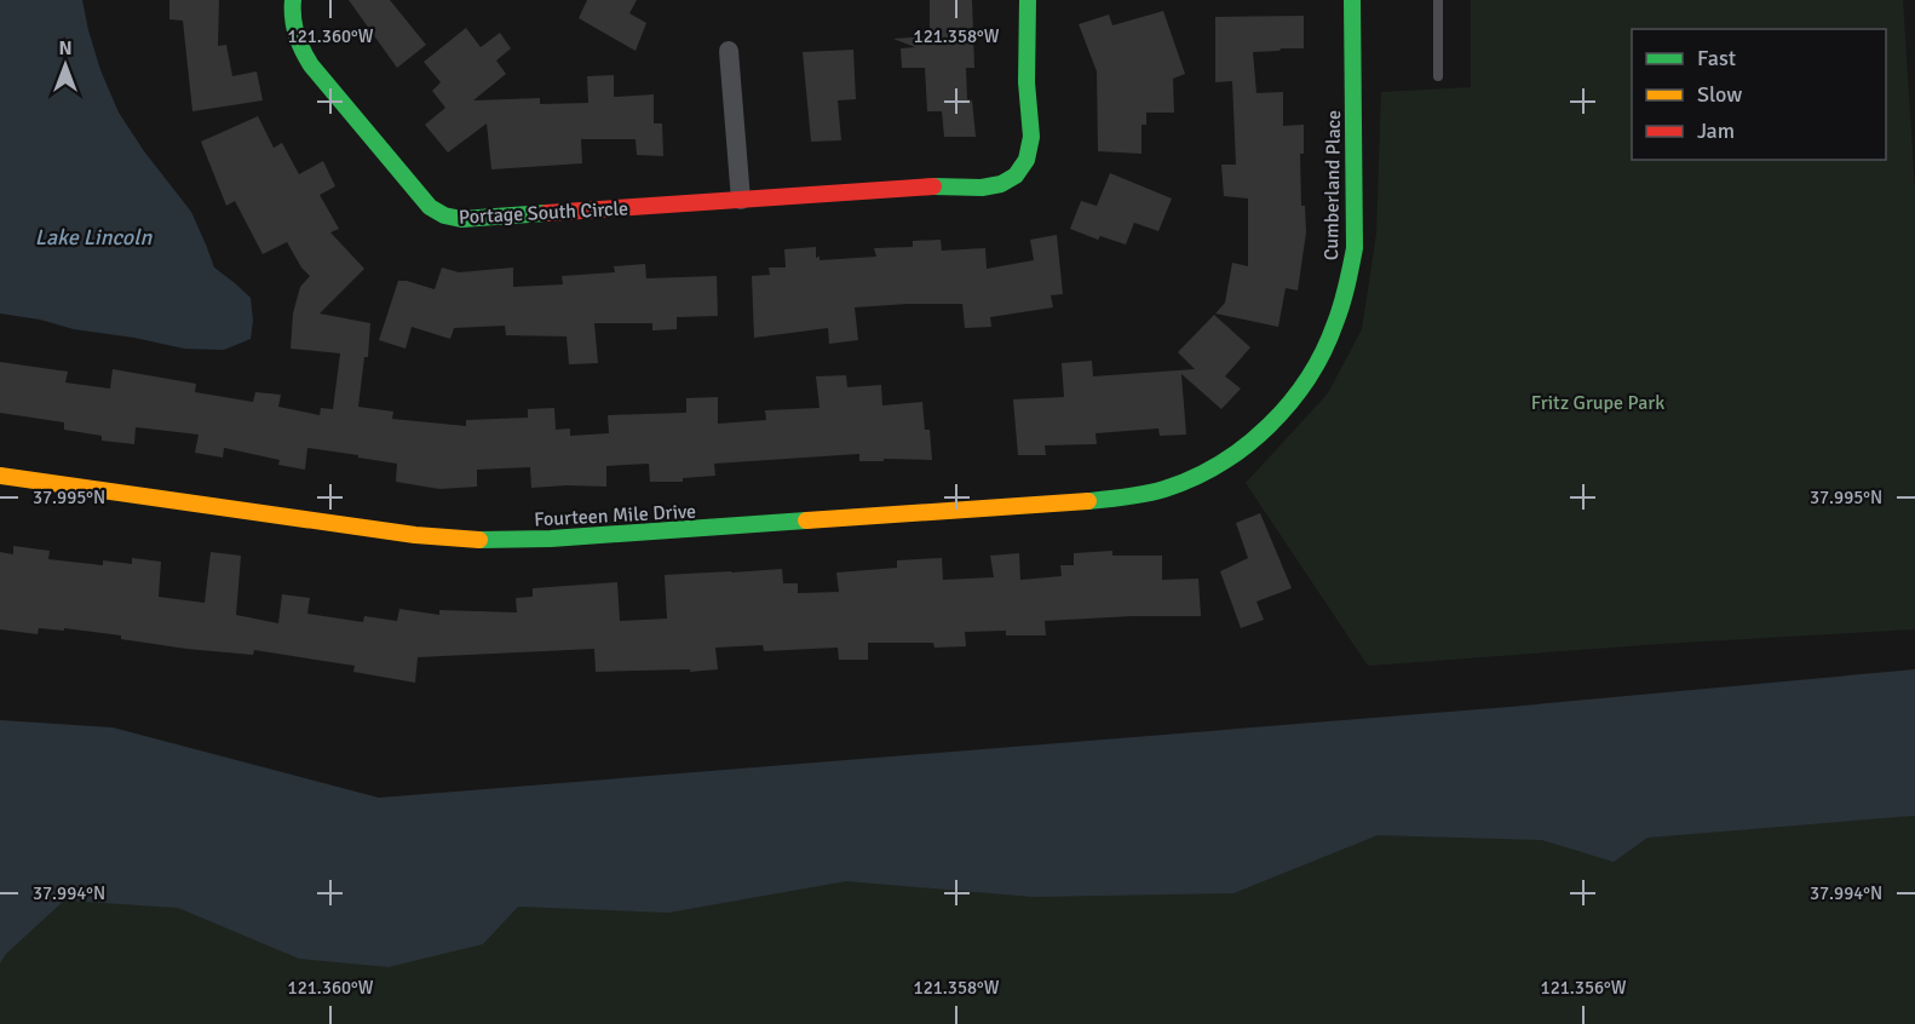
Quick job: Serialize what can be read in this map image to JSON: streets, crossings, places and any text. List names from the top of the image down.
{
  "streets": {
    "street": ["Cumberland Place", "Portage South Circle", "Fourteen Mile Drive"]
  },
  "crossings": [
    ["Cumberland Place", "Fourteen Mile Drive"]
  ],
  "water": ["Lake Lincoln"],
  "parks": ["Fritz Grupe Park"],
  "legend": ["Fast", "Slow", "Jam"],
  "north": "top",
  "coordinates": [
    "121.360°W",
    "121.358°W",
    "37.995°N",
    "37.994°N",
    "121.356°W"
  ]
}
